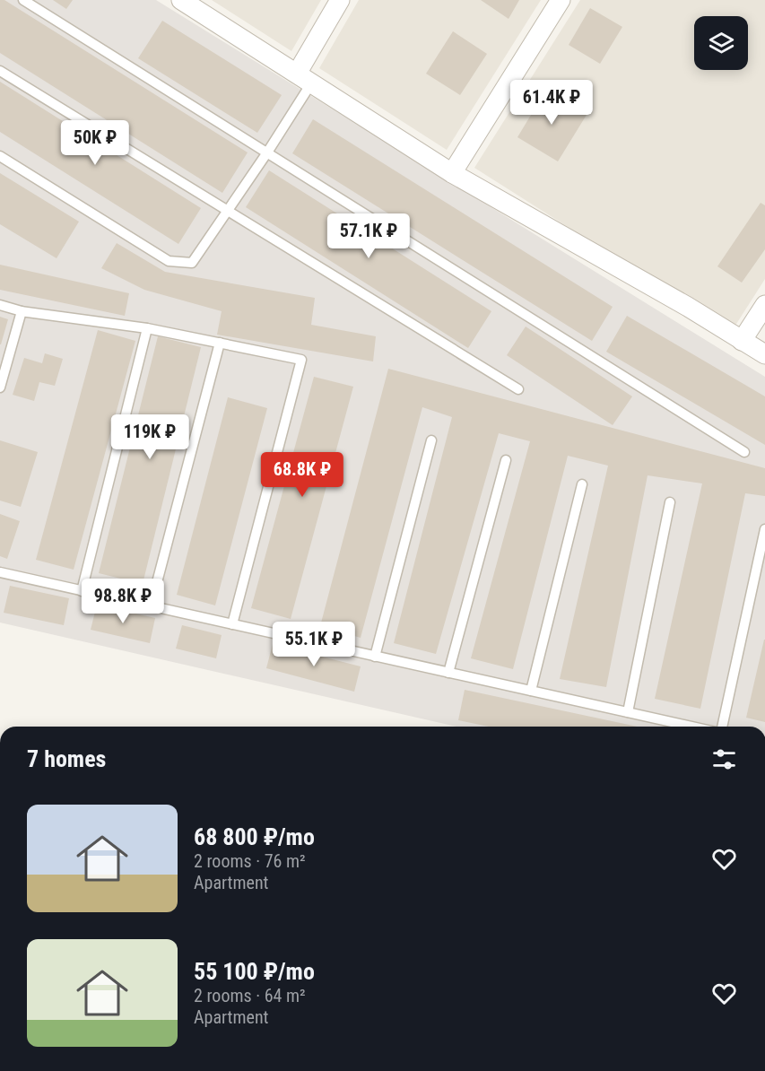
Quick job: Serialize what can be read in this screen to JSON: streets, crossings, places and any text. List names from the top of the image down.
{
  "page": {
    "price": [
      "61.4K ₽",
      "50K ₽",
      "57.1K ₽",
      "119K ₽",
      "68.8K ₽",
      "98.8K ₽",
      "55.1K ₽"
    ],
    "heading": "7 homes",
    "list": [
      {
        "name": "68 800 ₽/mo",
        "note": "2 rooms · 76 m² · Apartment"
      },
      {
        "name": "55 100 ₽/mo",
        "note": "2 rooms · 64 m² · Apartment"
      }
    ]
  }
}
